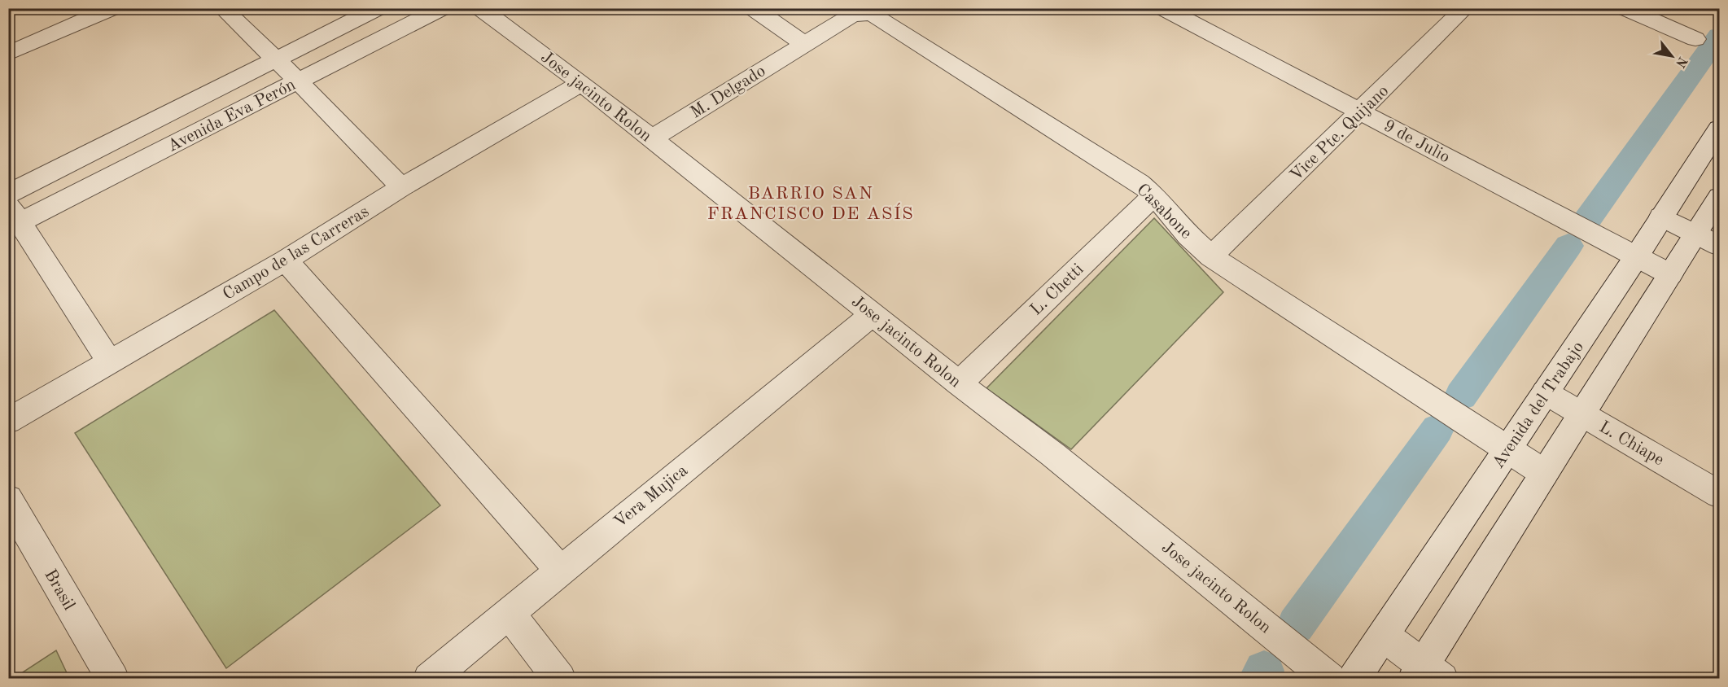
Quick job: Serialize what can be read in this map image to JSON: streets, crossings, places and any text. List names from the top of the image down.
{
  "streets": {
    "street": [
      "M. Delgado",
      "Jose jacinto Rolon",
      "Avenida Eva Perón",
      "Vice Pte. Quijano",
      "9 de Julio",
      "Casabone",
      "Campo de las Carreras",
      "L. Chetti",
      "Avenida del Trabajo",
      "L. Chiape",
      "Vera Mujica",
      "Brasil"
    ]
  },
  "crossings": [
    ["M. Delgado", "Jose jacinto Rolon"],
    ["M. Delgado", "Casabone"],
    ["Jose jacinto Rolon", "Campo de las Carreras"],
    ["Jose jacinto Rolon", "L. Chetti"],
    ["Jose jacinto Rolon", "Vera Mujica"],
    ["Vice Pte. Quijano", "9 de Julio"],
    ["Vice Pte. Quijano", "Casabone"],
    ["9 de Julio", "Avenida del Trabajo"],
    ["Casabone", "L. Chetti"],
    ["Casabone", "Avenida del Trabajo"],
    ["Avenida del Trabajo", "L. Chiape"]
  ],
  "districts": ["BARRIO SAN FRANCISCO DE ASÍS"],
  "north": "bottom right"
}
